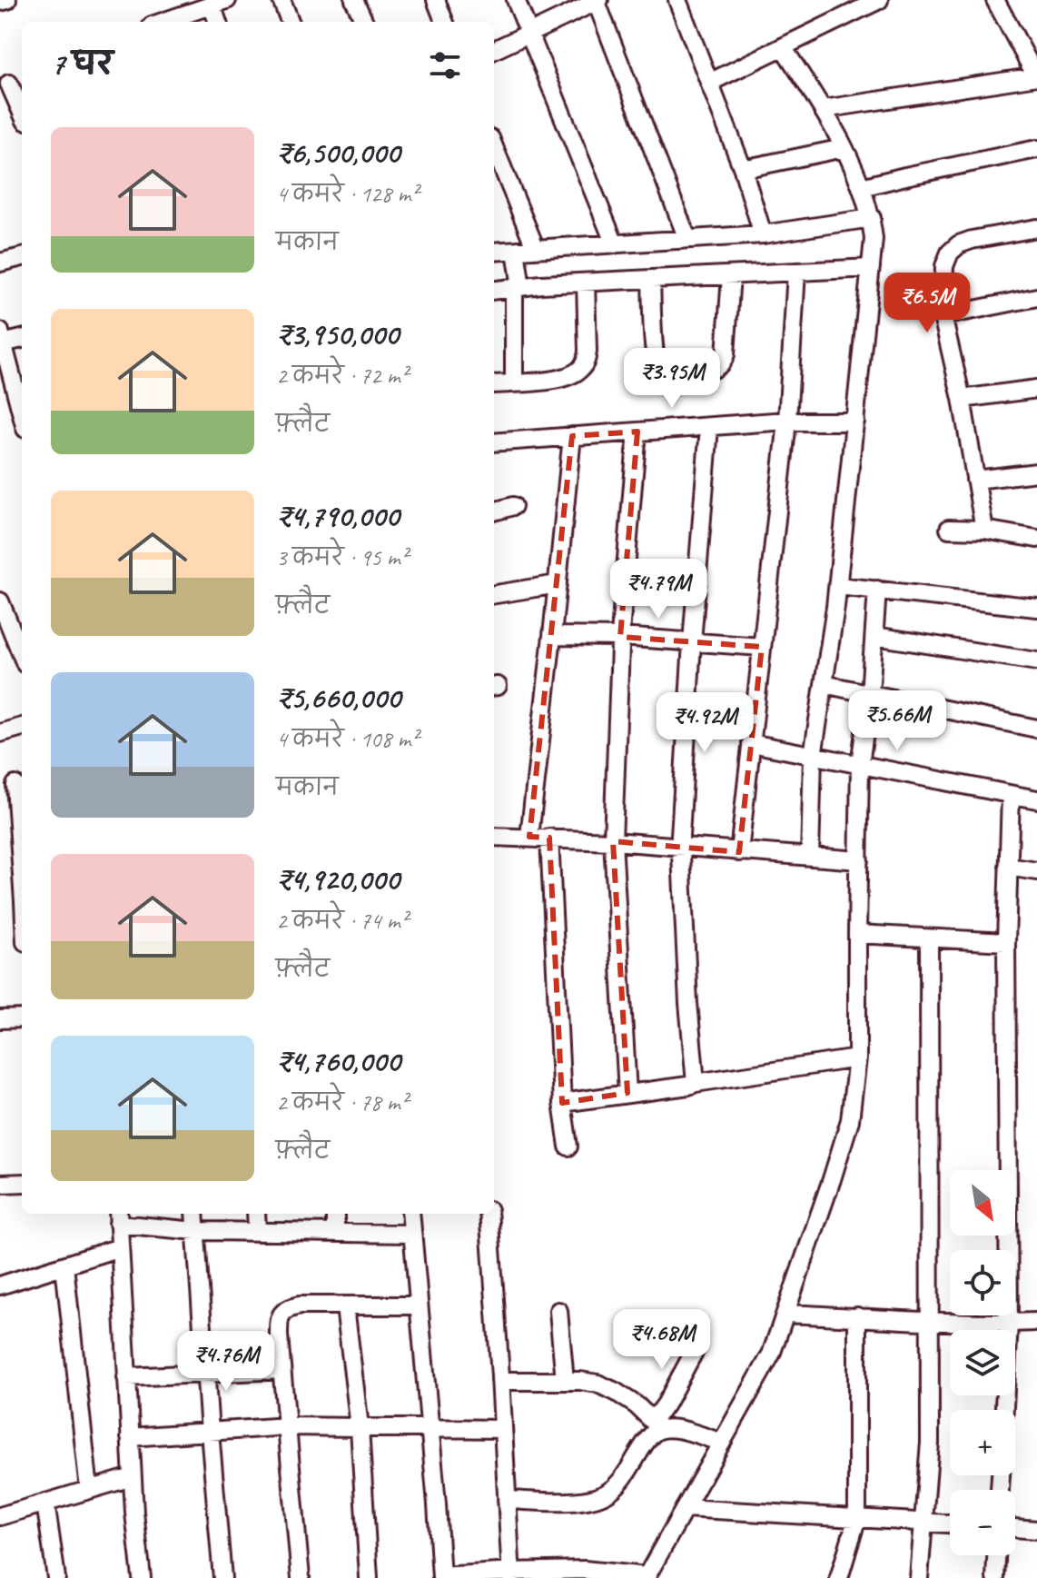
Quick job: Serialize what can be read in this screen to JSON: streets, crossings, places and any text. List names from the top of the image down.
{
  "north": "bottom right",
  "page": {
    "heading": "7 घर",
    "list": [
      {
        "name": "₹6,500,000",
        "note": "4 कमरे · 128 m² · मकान"
      },
      {
        "name": "₹3,950,000",
        "note": "2 कमरे · 72 m² · फ़्लैट"
      },
      {
        "name": "₹4,790,000",
        "note": "3 कमरे · 95 m² · फ़्लैट"
      },
      {
        "name": "₹5,660,000",
        "note": "4 कमरे · 108 m² · मकान"
      },
      {
        "name": "₹4,920,000",
        "note": "2 कमरे · 74 m² · फ़्लैट"
      },
      {
        "name": "₹4,760,000",
        "note": "2 कमरे · 78 m² · फ़्लैट"
      }
    ],
    "price": [
      "₹6.5M",
      "₹3.95M",
      "₹4.79M",
      "₹5.66M",
      "₹4.92M",
      "₹4.68M",
      "₹4.76M"
    ],
    "map_buttons": ["+", "−"]
  }
}
